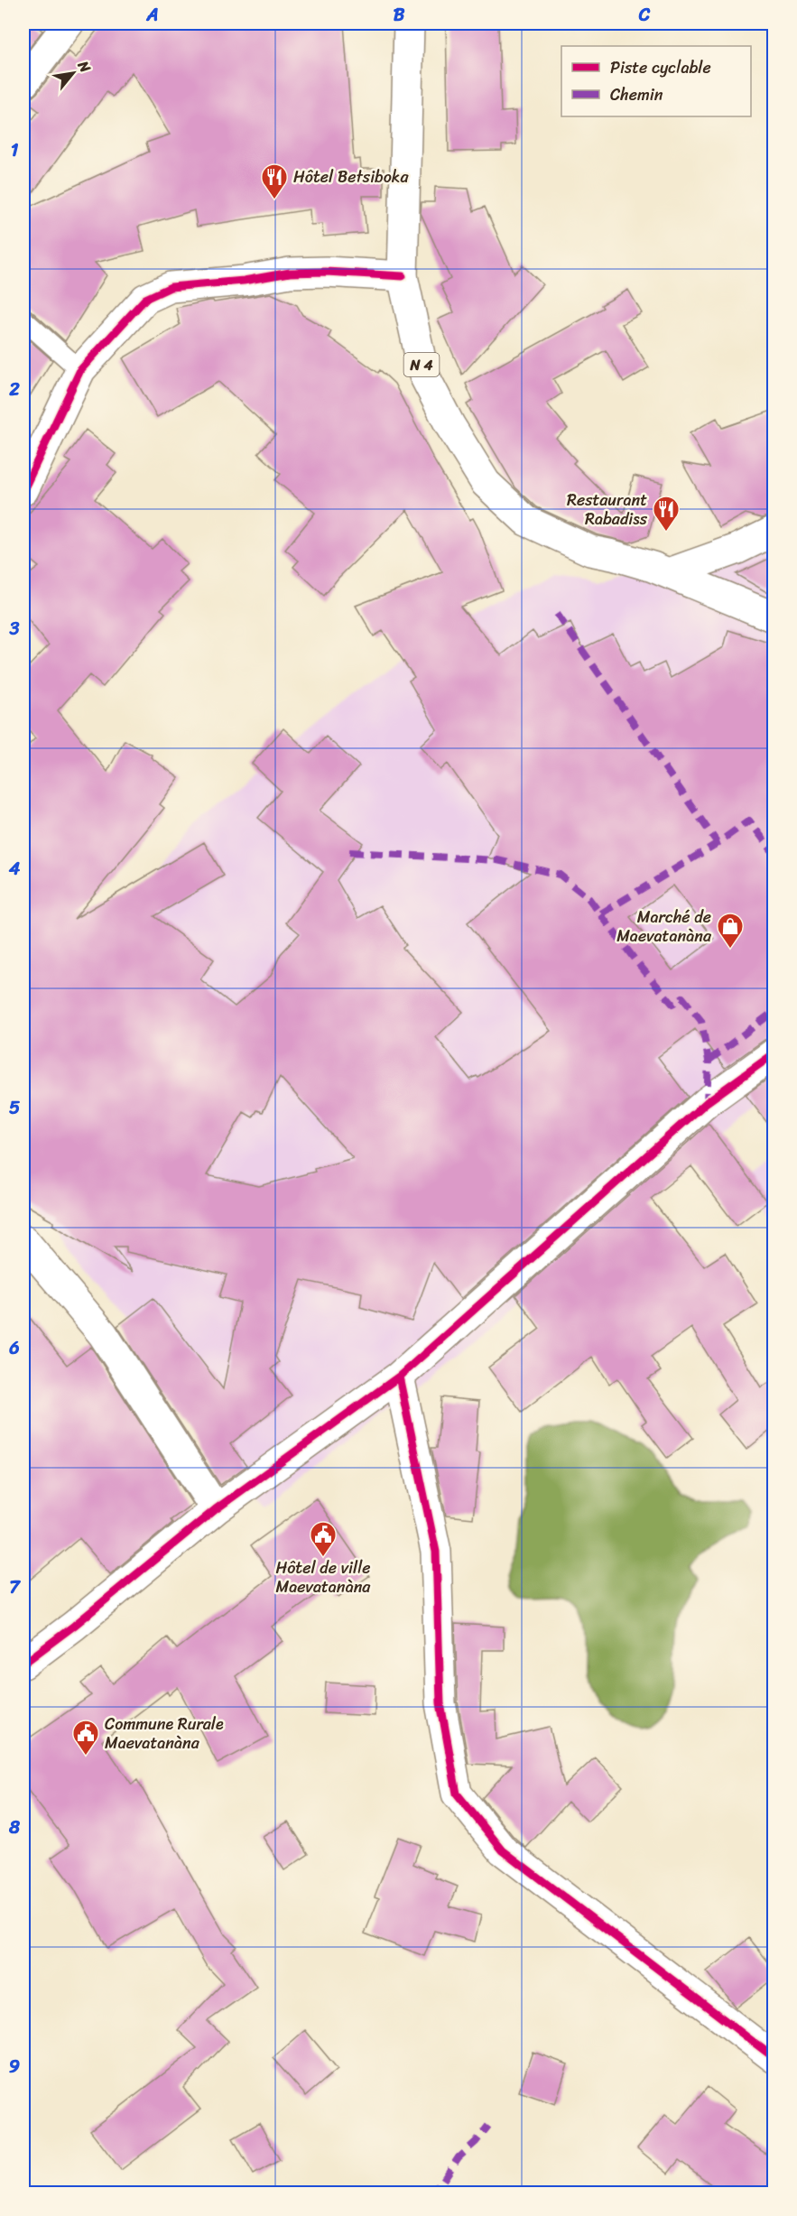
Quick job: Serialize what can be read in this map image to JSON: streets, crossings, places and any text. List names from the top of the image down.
{
  "streets": {
    "street": ["N 4"]
  },
  "places": {
    "restaurant": ["Hôtel Betsiboka", "Restaurant Rabadiss"],
    "shop": ["Marché de Maevatanàna"],
    "public building": ["Hôtel de ville Maevatanàna", "Commune Rurale Maevatanàna"]
  },
  "legend": ["Piste cyclable", "Chemin"],
  "north": "top right",
  "grid": {
    "columns": ["A", "B", "C"],
    "rows": [
      "1",
      "2",
      "3",
      "4",
      "5",
      "6",
      "7",
      "8",
      "9"
    ]
  }
}
